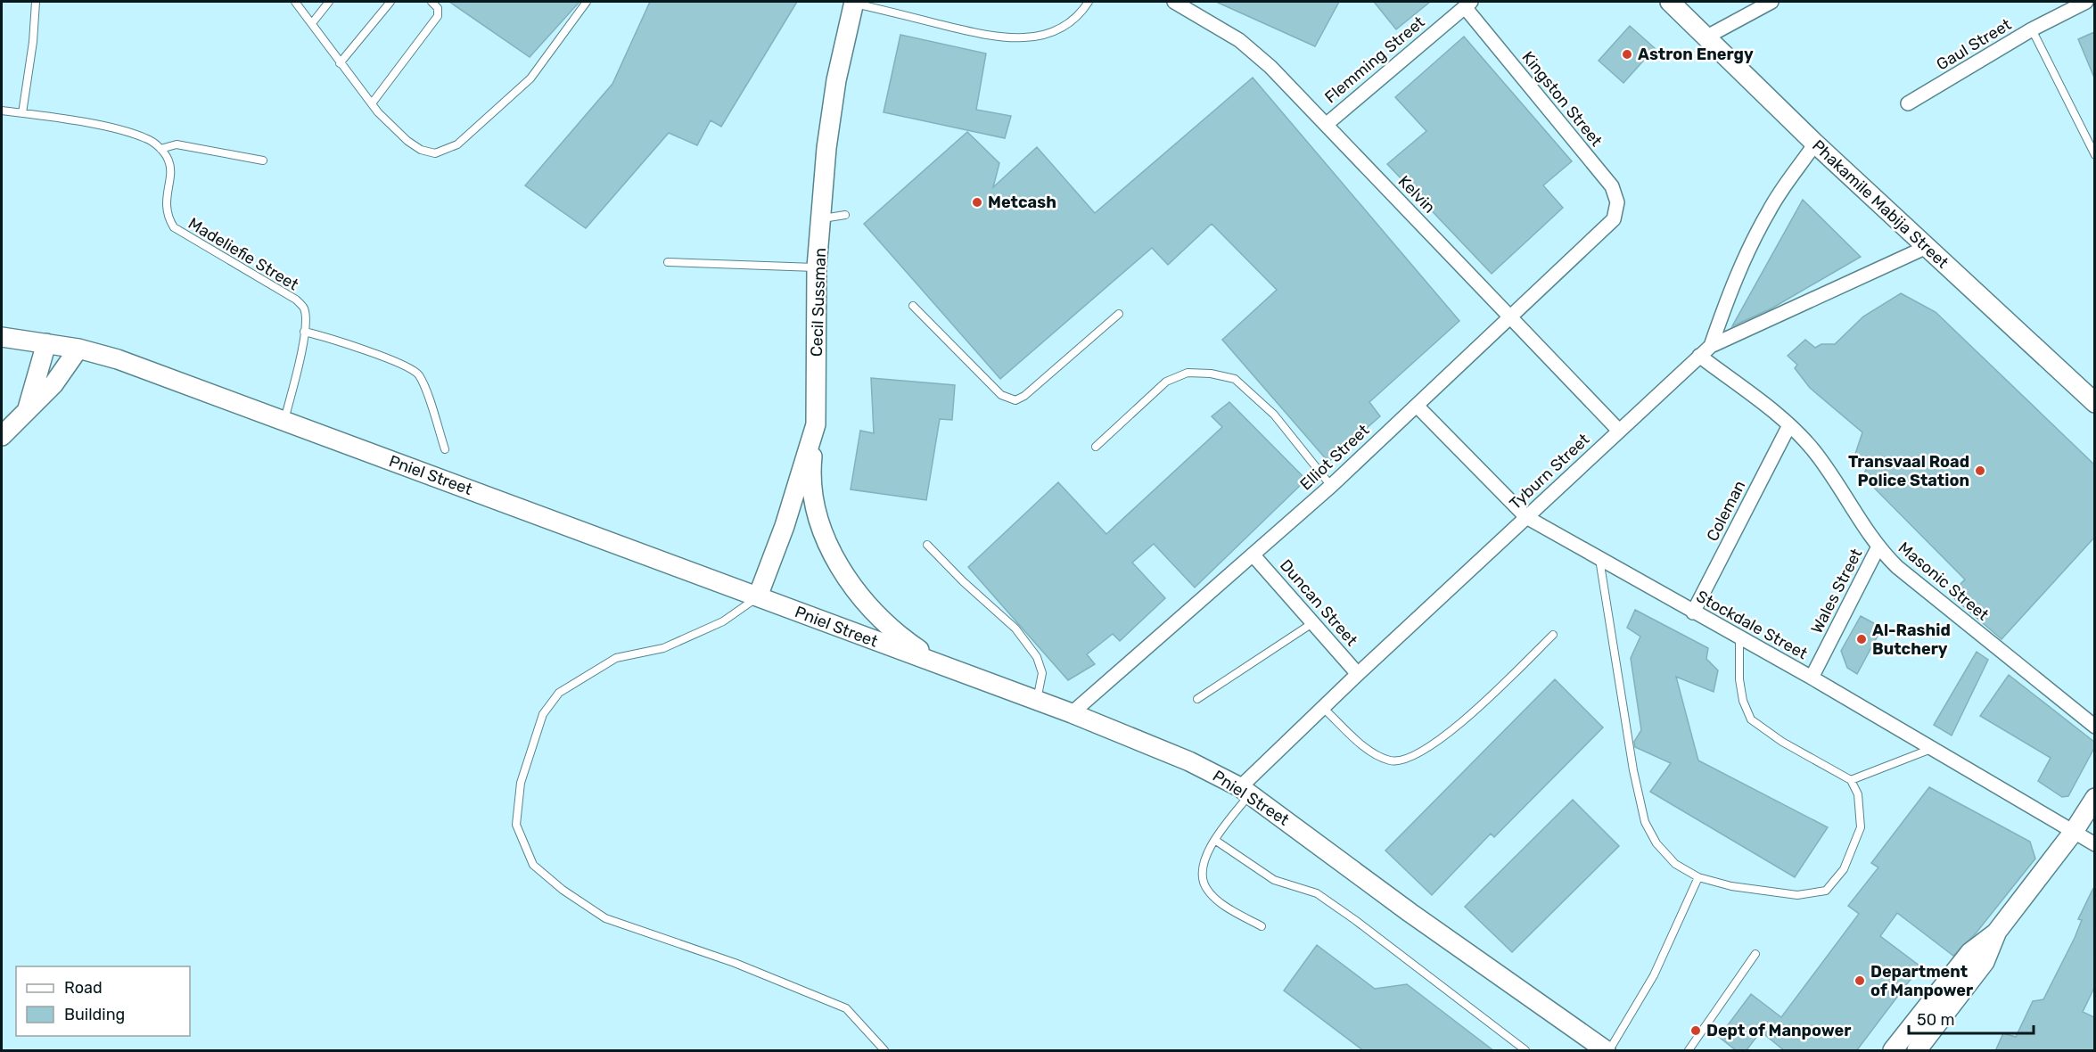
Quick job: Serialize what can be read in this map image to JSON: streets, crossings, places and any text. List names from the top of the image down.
{
  "streets": {
    "street": [
      "Gaul Street",
      "Flemming Street",
      "Kingston Street",
      "Kelvin",
      "Phakamile Mabija Street",
      "Cecil Sussman",
      "Elliot Street",
      "Tyburn Street",
      "Pniel Street",
      "Coleman",
      "Masonic Street",
      "Wales Street",
      "Duncan Street",
      "Stockdale Street"
    ],
    "lane": ["Madeliefie Street"]
  },
  "crossings": [
    ["Flemming Street", "Kingston Street"],
    ["Flemming Street", "Kelvin"],
    ["Kingston Street", "Elliot Street"],
    ["Kelvin", "Elliot Street"],
    ["Kelvin", "Tyburn Street"],
    ["Phakamile Mabija Street", "Tyburn Street"],
    ["Madeliefie Street", "Pniel Street"],
    ["Cecil Sussman", "Pniel Street"],
    ["Elliot Street", "Pniel Street"],
    ["Elliot Street", "Duncan Street"],
    ["Elliot Street", "Stockdale Street"],
    ["Tyburn Street", "Pniel Street"],
    ["Tyburn Street", "Masonic Street"],
    ["Tyburn Street", "Duncan Street"],
    ["Tyburn Street", "Stockdale Street"],
    ["Coleman", "Masonic Street"],
    ["Coleman", "Stockdale Street"],
    ["Masonic Street", "Wales Street"],
    ["Wales Street", "Stockdale Street"]
  ],
  "places": [
    "Astron Energy",
    "Metcash",
    "Transvaal Road Police Station",
    "Al-Rashid Butchery",
    "Department of Manpower",
    "Dept of Manpower"
  ],
  "legend": ["Road", "Building"],
  "scale_bar": "50 m"
}
